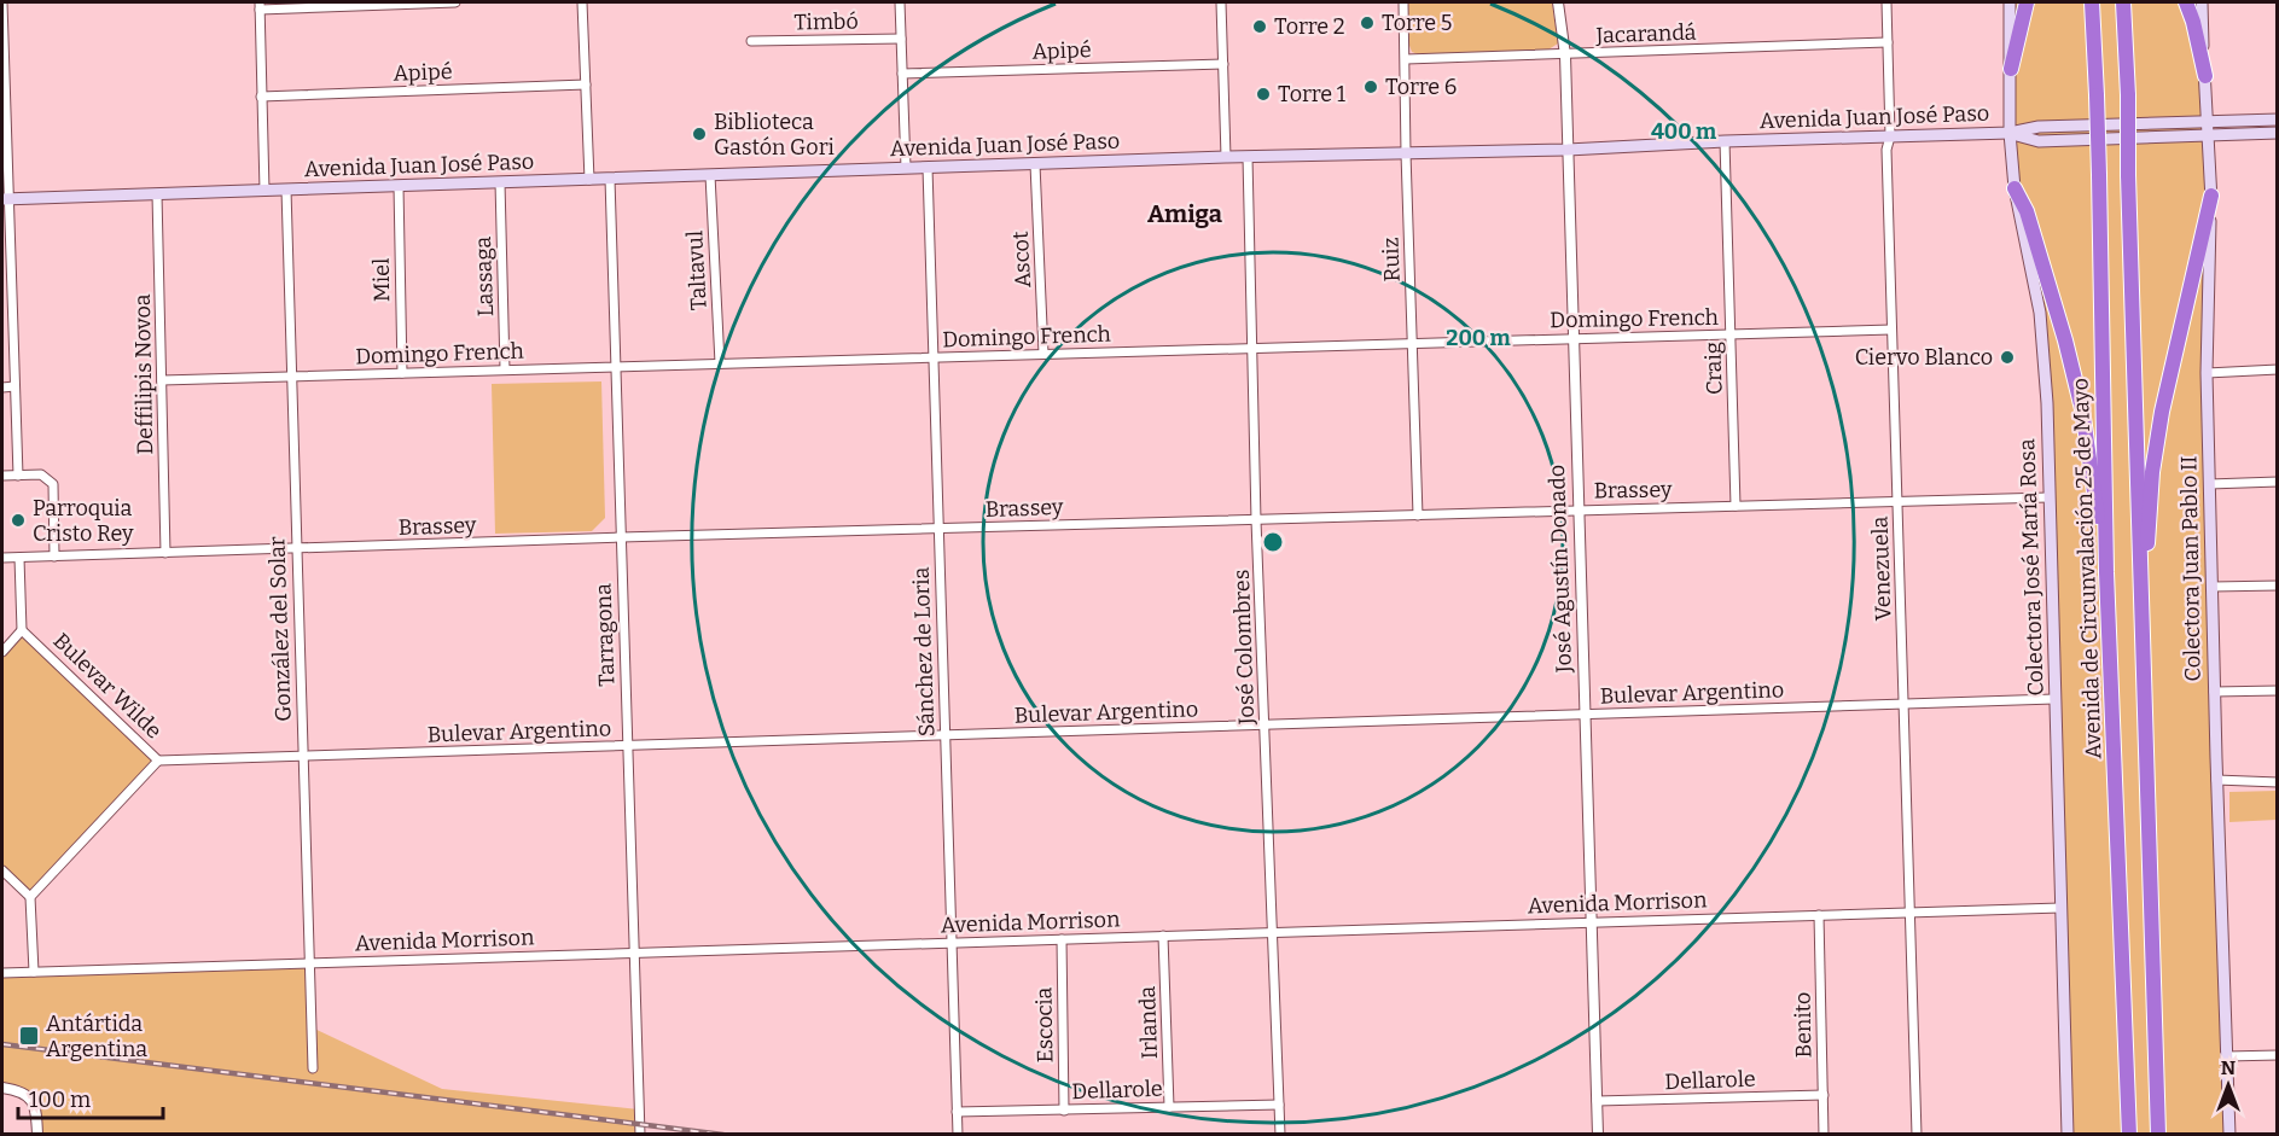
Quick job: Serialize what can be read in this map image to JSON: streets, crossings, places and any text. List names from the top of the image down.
{
  "streets": {
    "highway": ["Avenida de Circunvalación 25 de Mayo"],
    "main road": ["Avenida Juan José Paso", "Colectora José María Rosa", "Colectora Juan Pablo II"],
    "street": [
      "Timbó",
      "Jacarandá",
      "Apipé",
      "Ascot",
      "Ruiz",
      "Taltavul",
      "Lassaga",
      "Miel",
      "Domingo French",
      "Craig",
      "Deffilipis Novoa",
      "Brassey",
      "José Agustín Donado",
      "Venezuela",
      "González del Solar",
      "Tarragona",
      "José Colombres",
      "Sánchez de Loria",
      "Bulevar Wilde",
      "Bulevar Argentino",
      "Avenida Morrison",
      "Irlanda",
      "Escocia",
      "Benito",
      "Dellarole"
    ]
  },
  "crossings": [
    ["Jacarandá", "Ruiz"],
    ["Jacarandá", "José Agustín Donado"],
    ["Jacarandá", "Venezuela"],
    ["Avenida Juan José Paso", "Ascot"],
    ["Avenida Juan José Paso", "Ruiz"],
    ["Avenida Juan José Paso", "Taltavul"],
    ["Avenida Juan José Paso", "Lassaga"],
    ["Avenida Juan José Paso", "Miel"],
    ["Avenida Juan José Paso", "Craig"],
    ["Avenida Juan José Paso", "Deffilipis Novoa"],
    ["Avenida Juan José Paso", "Colectora José María Rosa"],
    ["Avenida Juan José Paso", "José Agustín Donado"],
    ["Avenida Juan José Paso", "Venezuela"],
    ["Avenida Juan José Paso", "Colectora Juan Pablo II"],
    ["Avenida Juan José Paso", "González del Solar"],
    ["Avenida Juan José Paso", "Tarragona"],
    ["Avenida Juan José Paso", "José Colombres"],
    ["Avenida Juan José Paso", "Sánchez de Loria"],
    ["Ascot", "Domingo French"],
    ["Ruiz", "Domingo French"],
    ["Ruiz", "Brassey"],
    ["Taltavul", "Domingo French"],
    ["Lassaga", "Domingo French"],
    ["Miel", "Domingo French"],
    ["Domingo French", "Craig"],
    ["Domingo French", "Deffilipis Novoa"],
    ["Domingo French", "José Agustín Donado"],
    ["Domingo French", "Venezuela"],
    ["Domingo French", "González del Solar"],
    ["Domingo French", "Tarragona"],
    ["Domingo French", "José Colombres"],
    ["Domingo French", "Sánchez de Loria"],
    ["Craig", "Brassey"],
    ["Deffilipis Novoa", "Brassey"],
    ["Brassey", "Colectora José María Rosa"],
    ["Brassey", "José Agustín Donado"],
    ["Brassey", "Venezuela"],
    ["Brassey", "González del Solar"],
    ["Brassey", "Tarragona"],
    ["Brassey", "José Colombres"],
    ["Brassey", "Sánchez de Loria"],
    ["Brassey", "Bulevar Wilde"],
    ["Colectora José María Rosa", "Bulevar Argentino"],
    ["Colectora José María Rosa", "Avenida Morrison"],
    ["José Agustín Donado", "Bulevar Argentino"],
    ["José Agustín Donado", "Avenida Morrison"],
    ["José Agustín Donado", "Dellarole"],
    ["Venezuela", "Bulevar Argentino"],
    ["Venezuela", "Avenida Morrison"],
    ["González del Solar", "Bulevar Argentino"],
    ["González del Solar", "Avenida Morrison"],
    ["Tarragona", "Bulevar Argentino"],
    ["Tarragona", "Avenida Morrison"],
    ["José Colombres", "Bulevar Argentino"],
    ["José Colombres", "Avenida Morrison"],
    ["José Colombres", "Dellarole"],
    ["Sánchez de Loria", "Bulevar Argentino"],
    ["Sánchez de Loria", "Avenida Morrison"],
    ["Sánchez de Loria", "Dellarole"],
    ["Bulevar Wilde", "Bulevar Argentino"],
    ["Avenida Morrison", "Irlanda"],
    ["Avenida Morrison", "Escocia"],
    ["Avenida Morrison", "Benito"],
    ["Irlanda", "Dellarole"],
    ["Escocia", "Dellarole"],
    ["Benito", "Dellarole"]
  ],
  "districts": ["Amiga"],
  "places": {
    "other": [
      "Torre 5",
      "Torre 2",
      "Torre 6",
      "Torre 1",
      "Biblioteca Gastón Gori",
      "Ciervo Blanco",
      "Parroquia Cristo Rey"
    ],
    "transit": ["Antártida Argentina"]
  },
  "scale_bar": "100 m",
  "north": "top",
  "rings": ["400 m", "200 m"]
}
